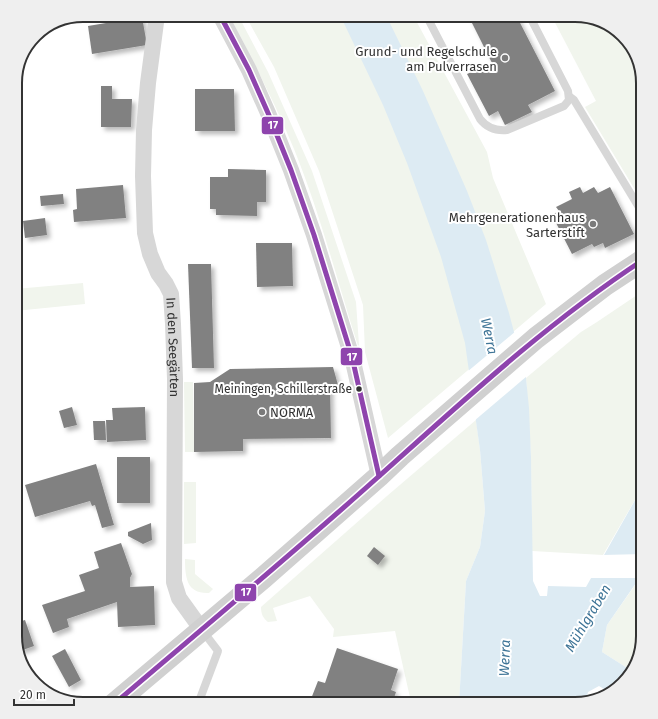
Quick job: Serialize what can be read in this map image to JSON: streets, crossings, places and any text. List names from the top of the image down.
{
  "streets": {
    "street": ["In den Seegärten"]
  },
  "water": ["Werra", "Mühlgraben"],
  "places": [
    "Grund- und Regelschule am Pulverrasen",
    "Mehrgenerationenhaus Sarterstift",
    "Meiningen, Schillerstraße",
    "NORMA"
  ],
  "lines": ["transit line 17"],
  "scale_bar": "20 m"
}
